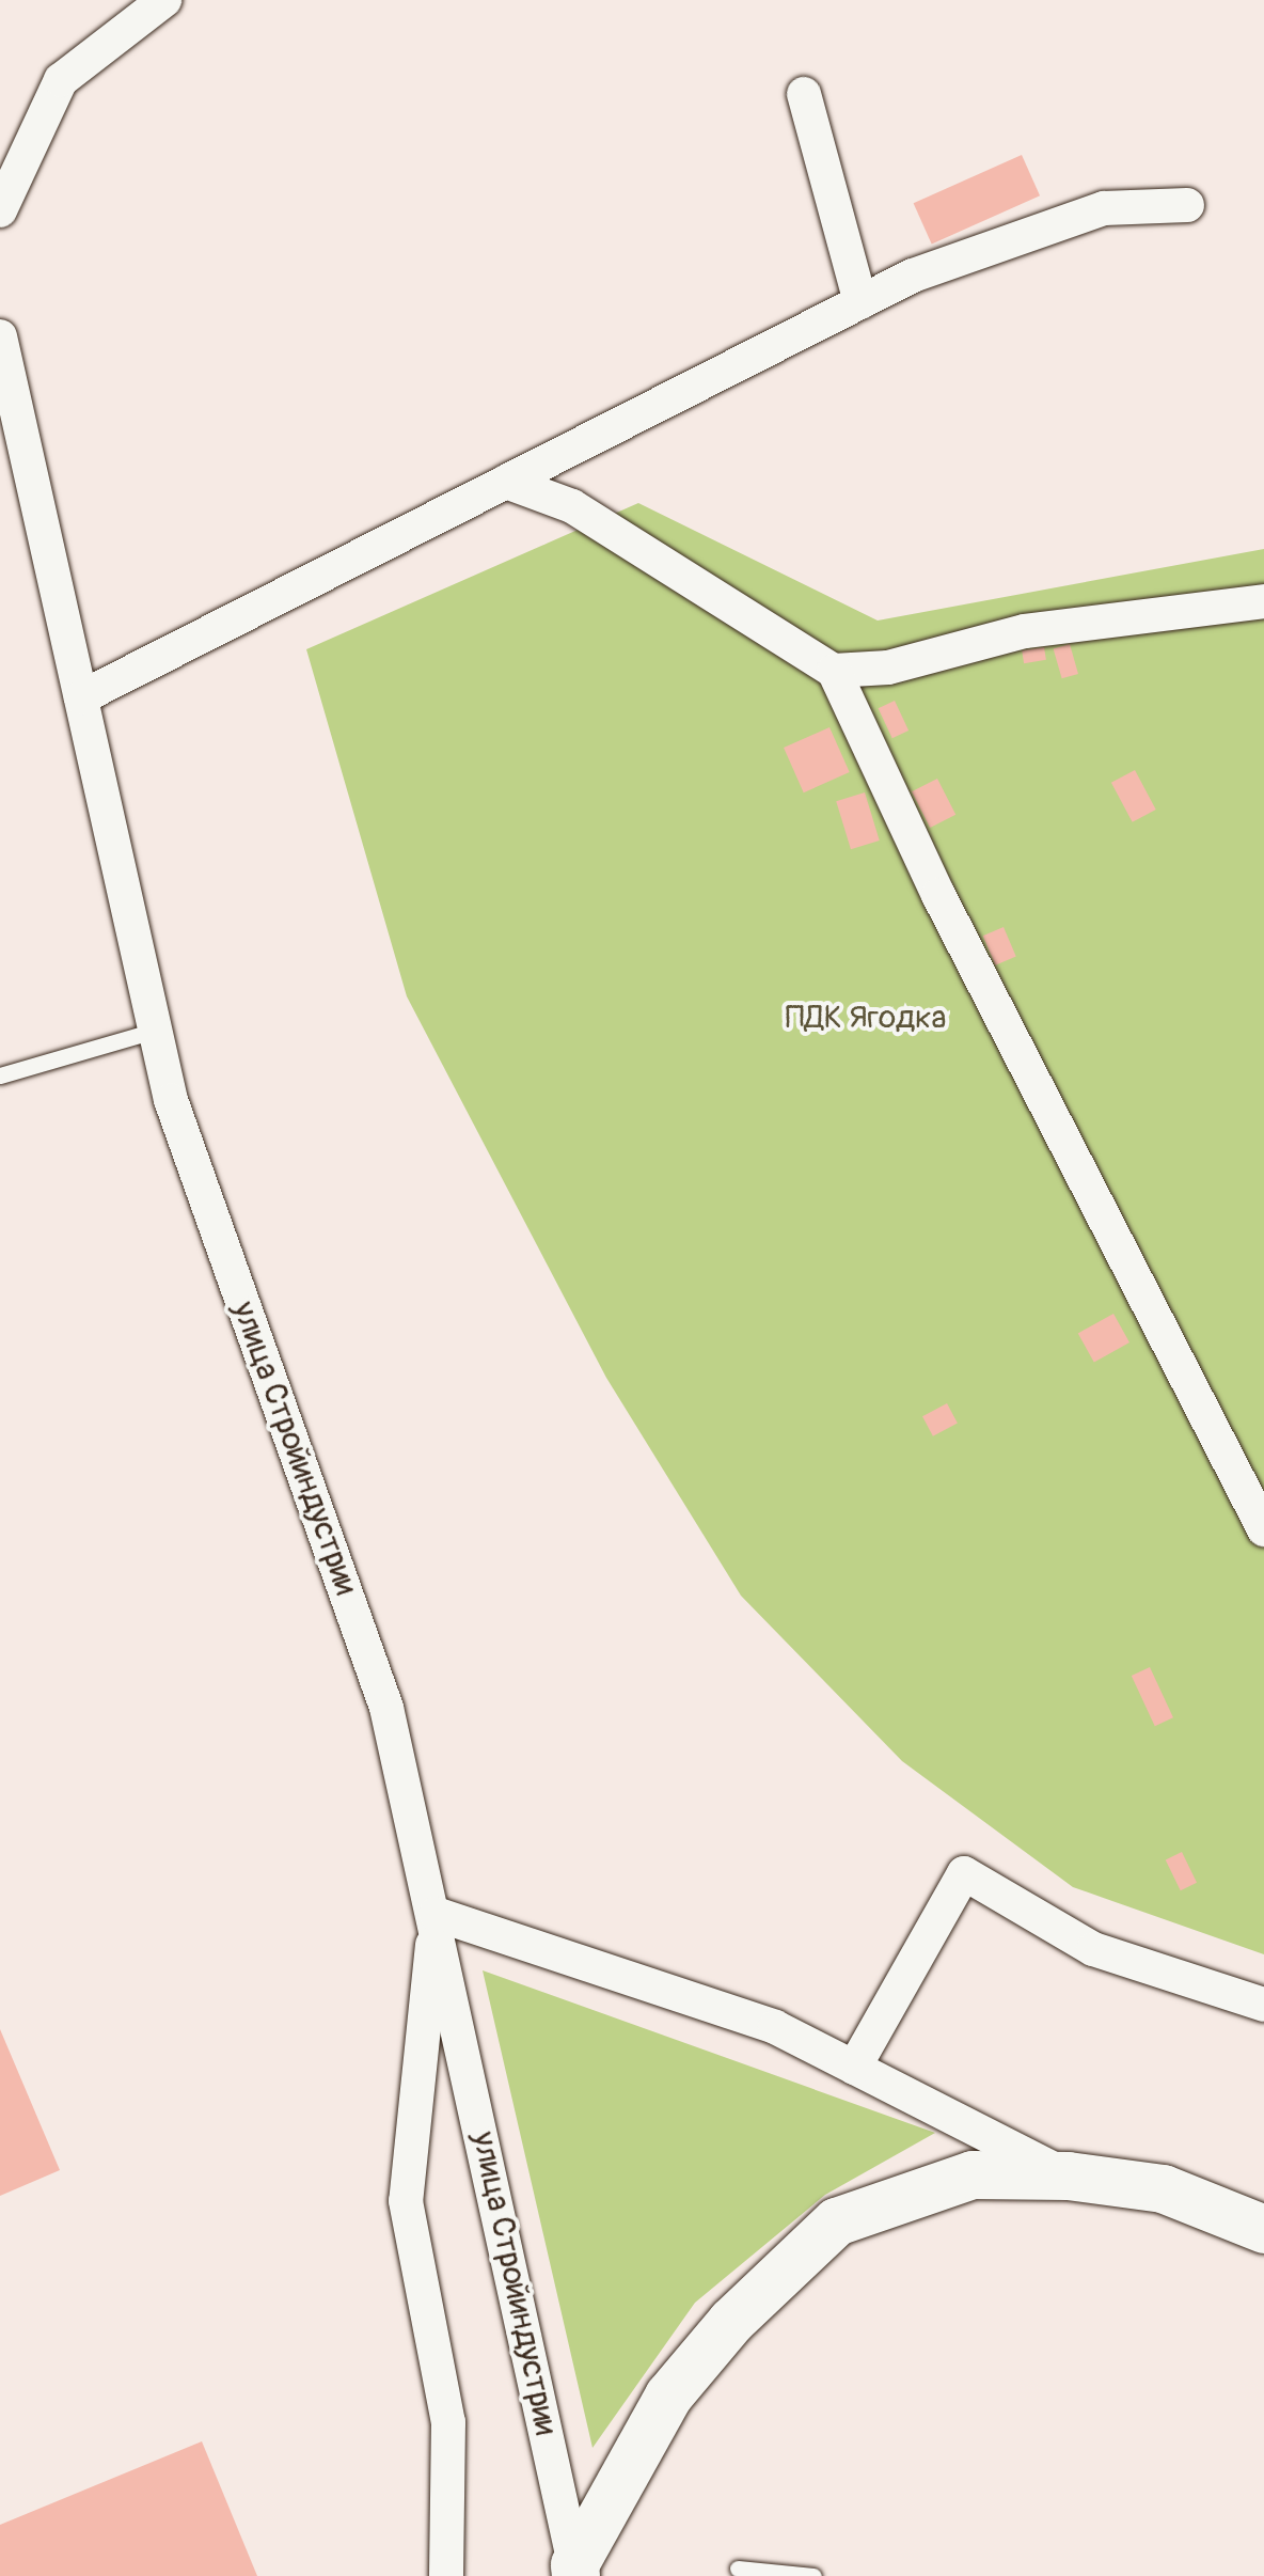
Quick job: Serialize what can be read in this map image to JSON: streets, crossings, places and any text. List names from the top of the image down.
{
  "streets": {
    "street": ["улица Стройиндустрии"]
  },
  "parks": ["ПДК Ягодка"]
}
